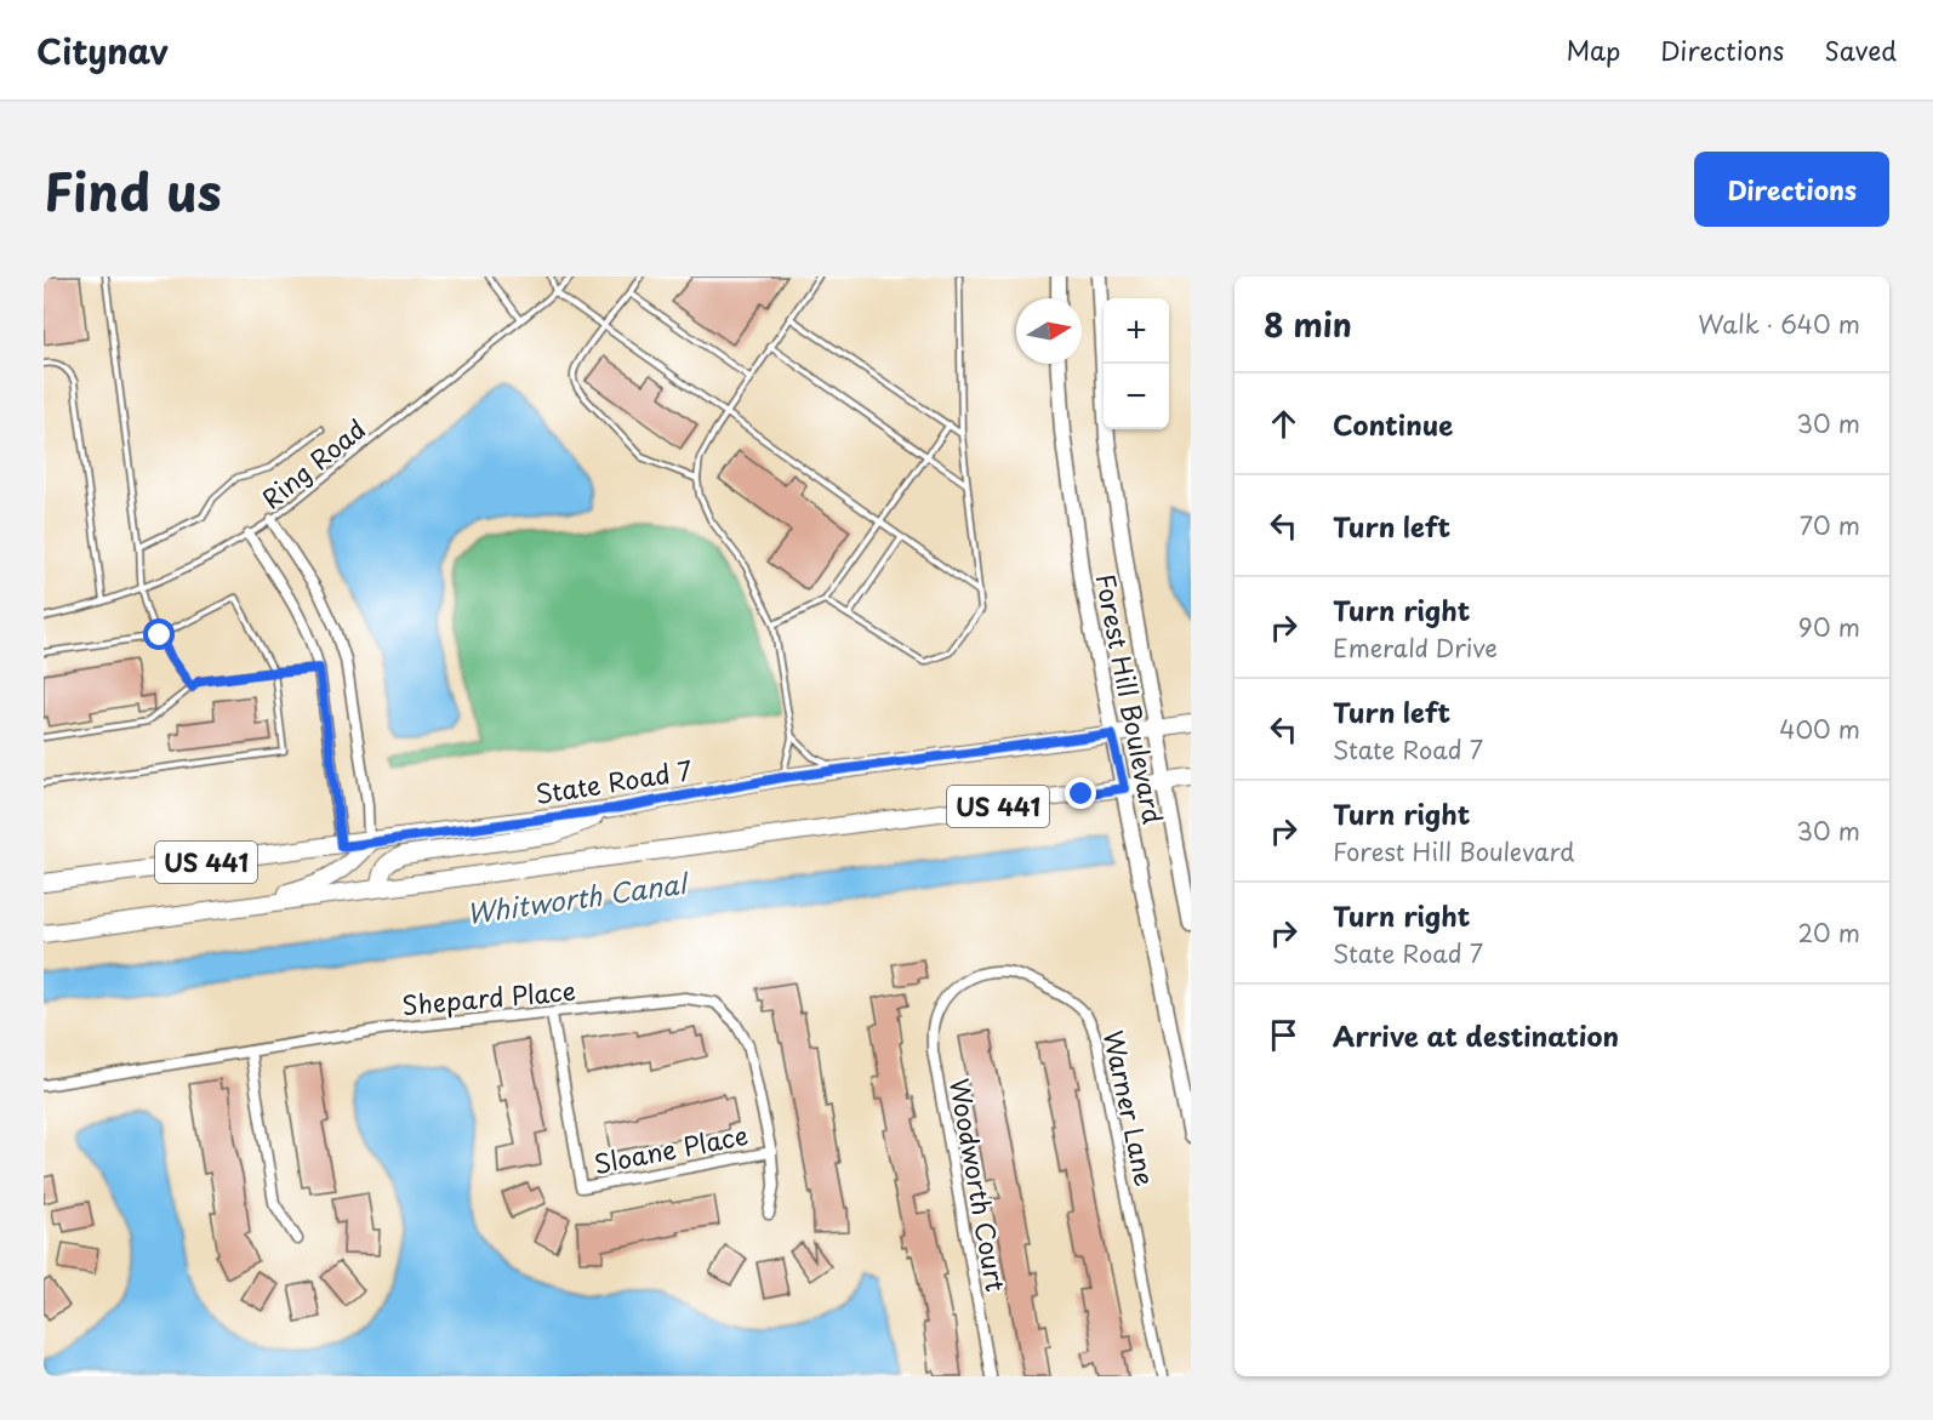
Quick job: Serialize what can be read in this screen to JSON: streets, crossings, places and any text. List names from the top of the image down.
{
  "streets": {
    "main road": ["Forest Hill Boulevard", "State Road 7", "US 441"],
    "street": [
      "Shepard Place",
      "Warner Lane",
      "Sloane Place",
      "Woodworth Court"
    ],
    "lane": ["Ring Road"]
  },
  "crossings": [
    ["Forest Hill Boulevard", "State Road 7"],
    ["Forest Hill Boulevard", "US 441"],
    ["Shepard Place", "Sloane Place"],
    ["Warner Lane", "Woodworth Court"]
  ],
  "water": ["Whitworth Canal"],
  "north": "right",
  "page": {
    "header": "Citynav",
    "nav": ["Map", "Directions", "Saved"],
    "title": "Find us",
    "buttons": "Directions",
    "heading": ["8 min", "Walk · 640 m"],
    "map_buttons": ["+", "−"],
    "list": [
      ["Continue", "30 m"],
      ["Turn left", "70 m"],
      ["Turn right", "Emerald Drive", "90 m"],
      ["Turn left", "State Road 7", "400 m"],
      ["Turn right", "Forest Hill Boulevard", "30 m"],
      ["Turn right", "State Road 7", "20 m"],
      "Arrive at destination"
    ]
  }
}
